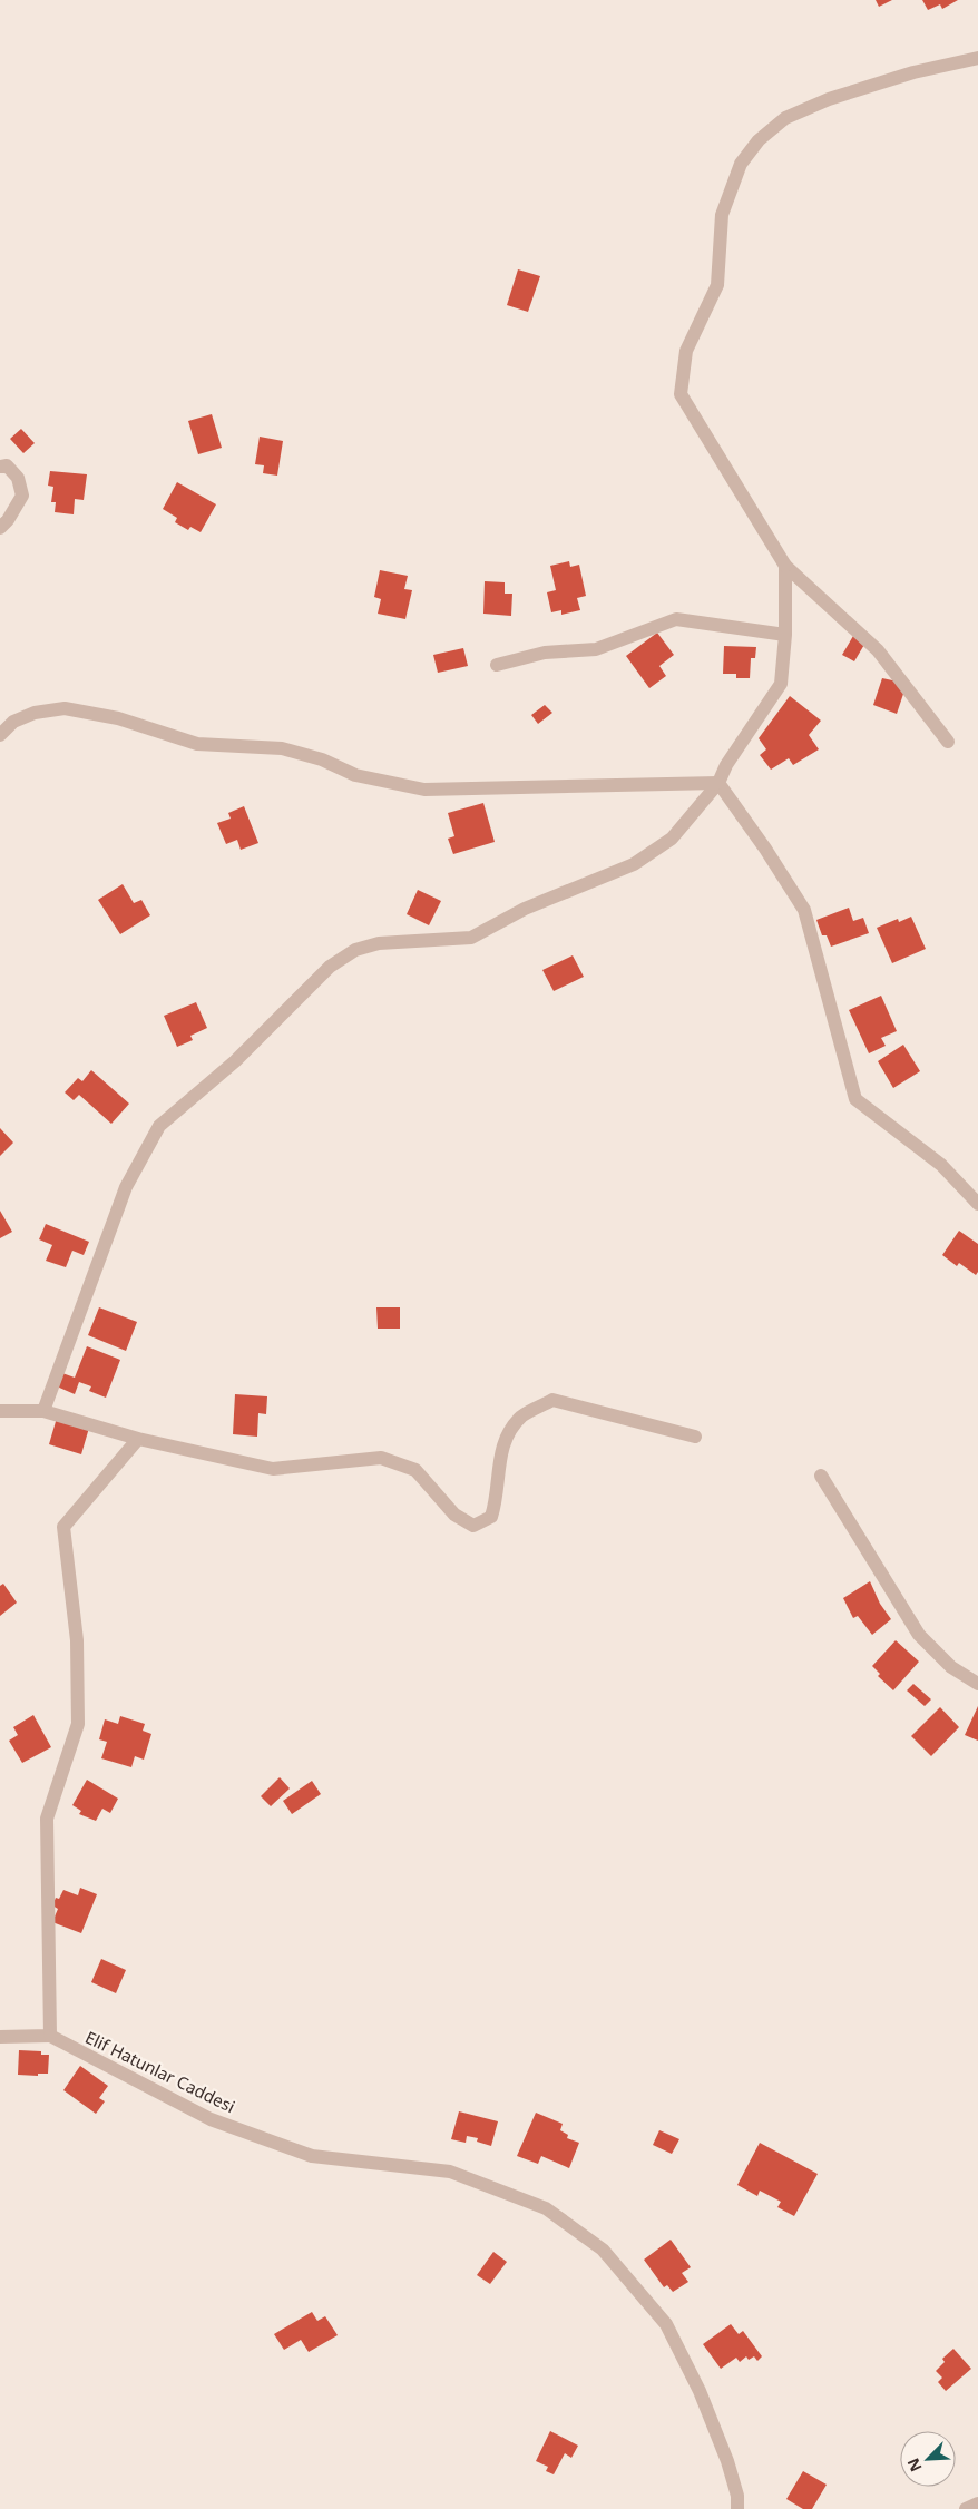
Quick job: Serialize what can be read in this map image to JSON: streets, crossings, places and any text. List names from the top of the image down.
{
  "streets": {
    "street": ["Elif Hatunlar Caddesi"]
  },
  "north": "bottom left"
}
